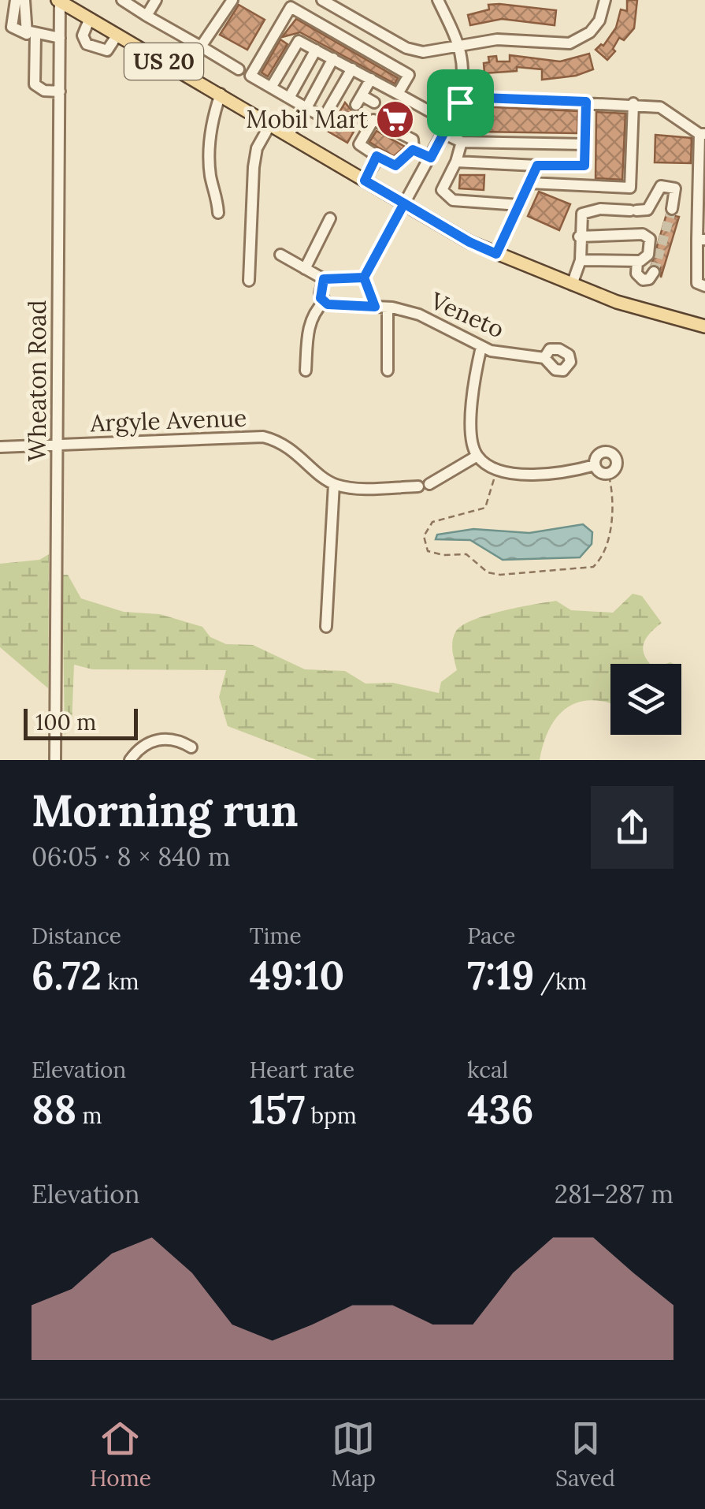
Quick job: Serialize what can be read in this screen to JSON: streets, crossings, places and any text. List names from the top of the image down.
{
  "streets": {
    "main road": ["US 20"],
    "street": ["Veneto", "Wheaton Road", "Argyle Avenue"]
  },
  "crossings": [
    ["US 20", "Wheaton Road"],
    ["Wheaton Road", "Argyle Avenue"]
  ],
  "places": {
    "supermarket": ["Mobil Mart"]
  },
  "scale_bar": "100 m",
  "page": {
    "scale": "100 m",
    "heading": ["Morning run", "06:05 · 8 × 840 m"],
    "stats": [
      ["Distance", "6.72 km"],
      ["Time", "49:10"],
      ["Pace", "7:19 /km"],
      ["Elevation", "88 m"],
      ["Heart rate", "157 bpm"],
      ["kcal", "436"]
    ],
    "chart": ["Elevation", "281–287 m"],
    "tabs": ["Home", "Map", "Saved"]
  }
}
